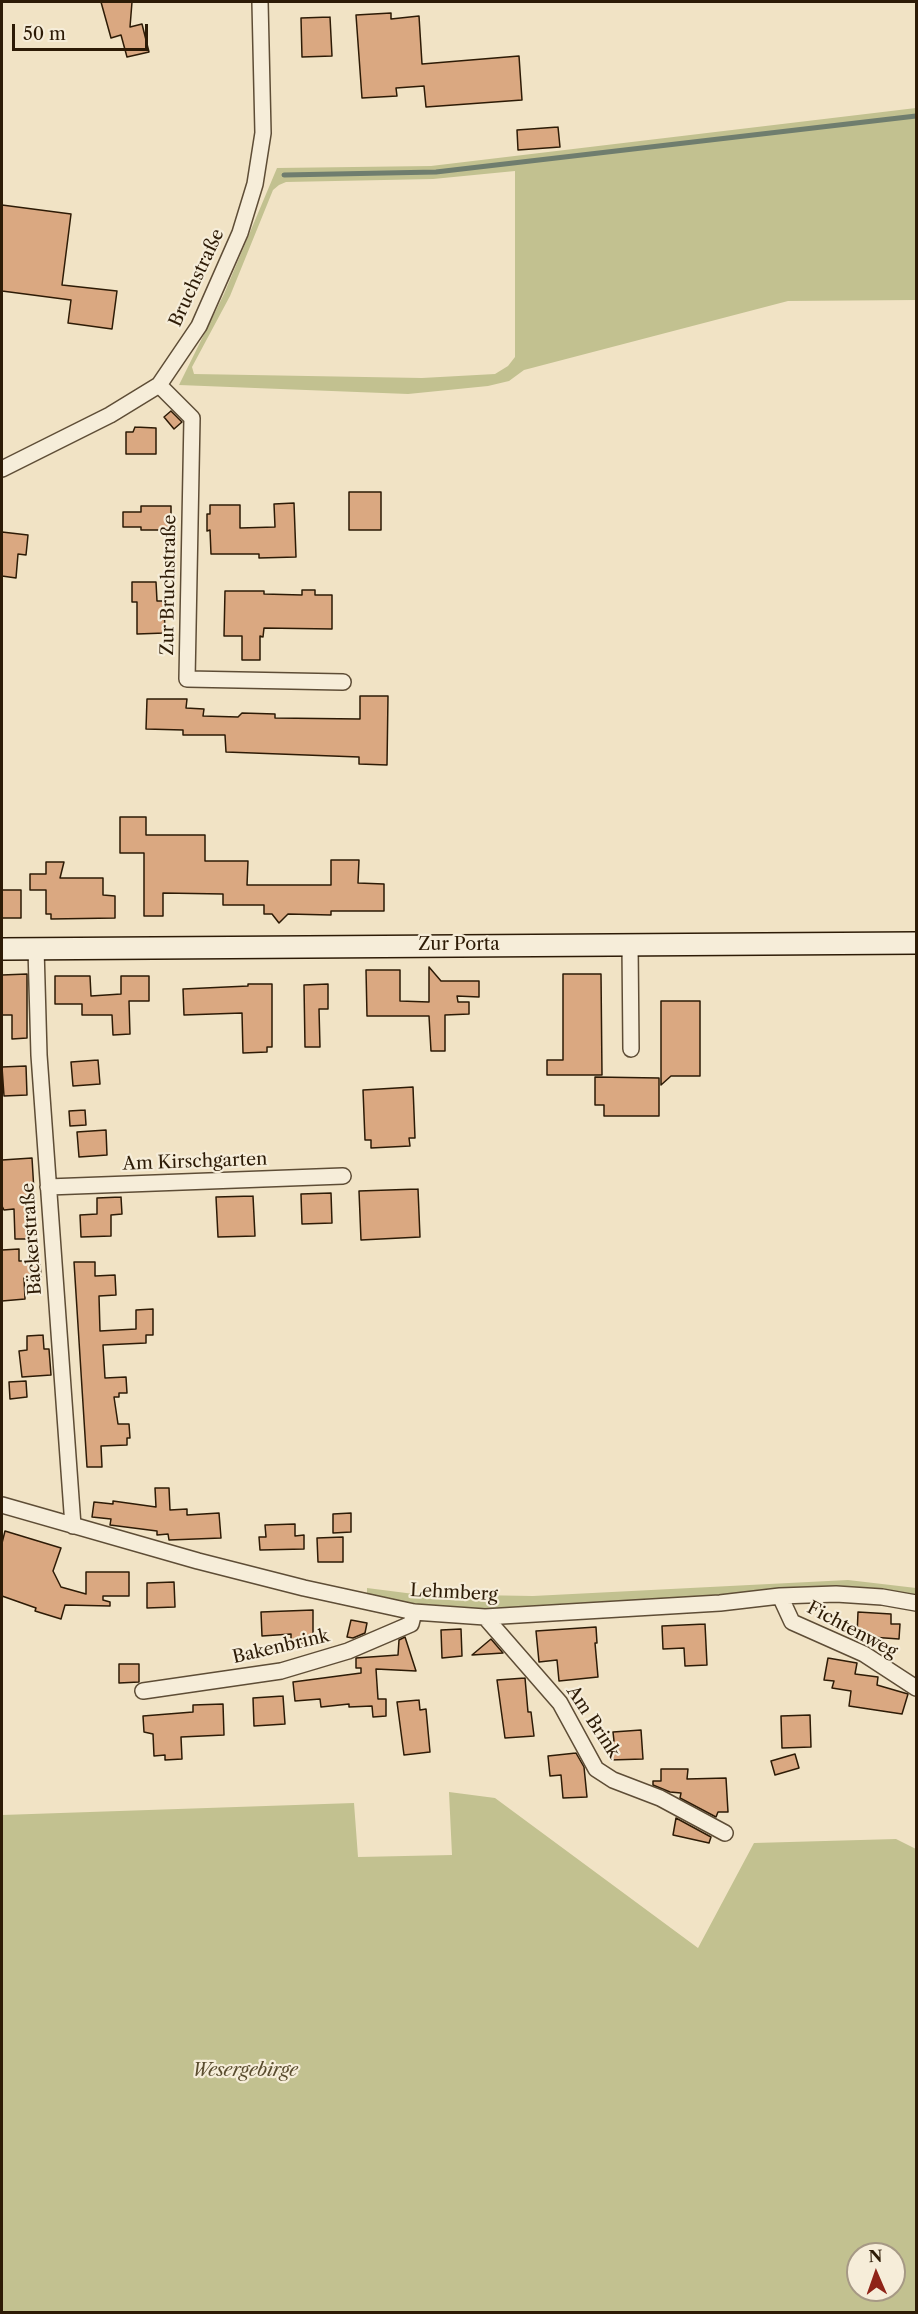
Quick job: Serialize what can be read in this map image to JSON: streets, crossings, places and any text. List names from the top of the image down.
{
  "streets": {
    "main road": ["Zur Porta"],
    "street": [
      "Bruchstraße",
      "Zur Bruchstraße",
      "Am Kirschgarten",
      "Bäckerstraße",
      "Lehmberg",
      "Fichtenweg",
      "Bakenbrink",
      "Am Brink"
    ]
  },
  "crossings": [
    ["Bruchstraße", "Zur Bruchstraße"],
    ["Zur Porta", "Bäckerstraße"],
    ["Am Kirschgarten", "Bäckerstraße"],
    ["Bäckerstraße", "Lehmberg"],
    ["Lehmberg", "Fichtenweg"],
    ["Lehmberg", "Bakenbrink"],
    ["Lehmberg", "Am Brink"]
  ],
  "parks": ["Wesergebirge"],
  "scale_bar": "50 m",
  "north": "top"
}
